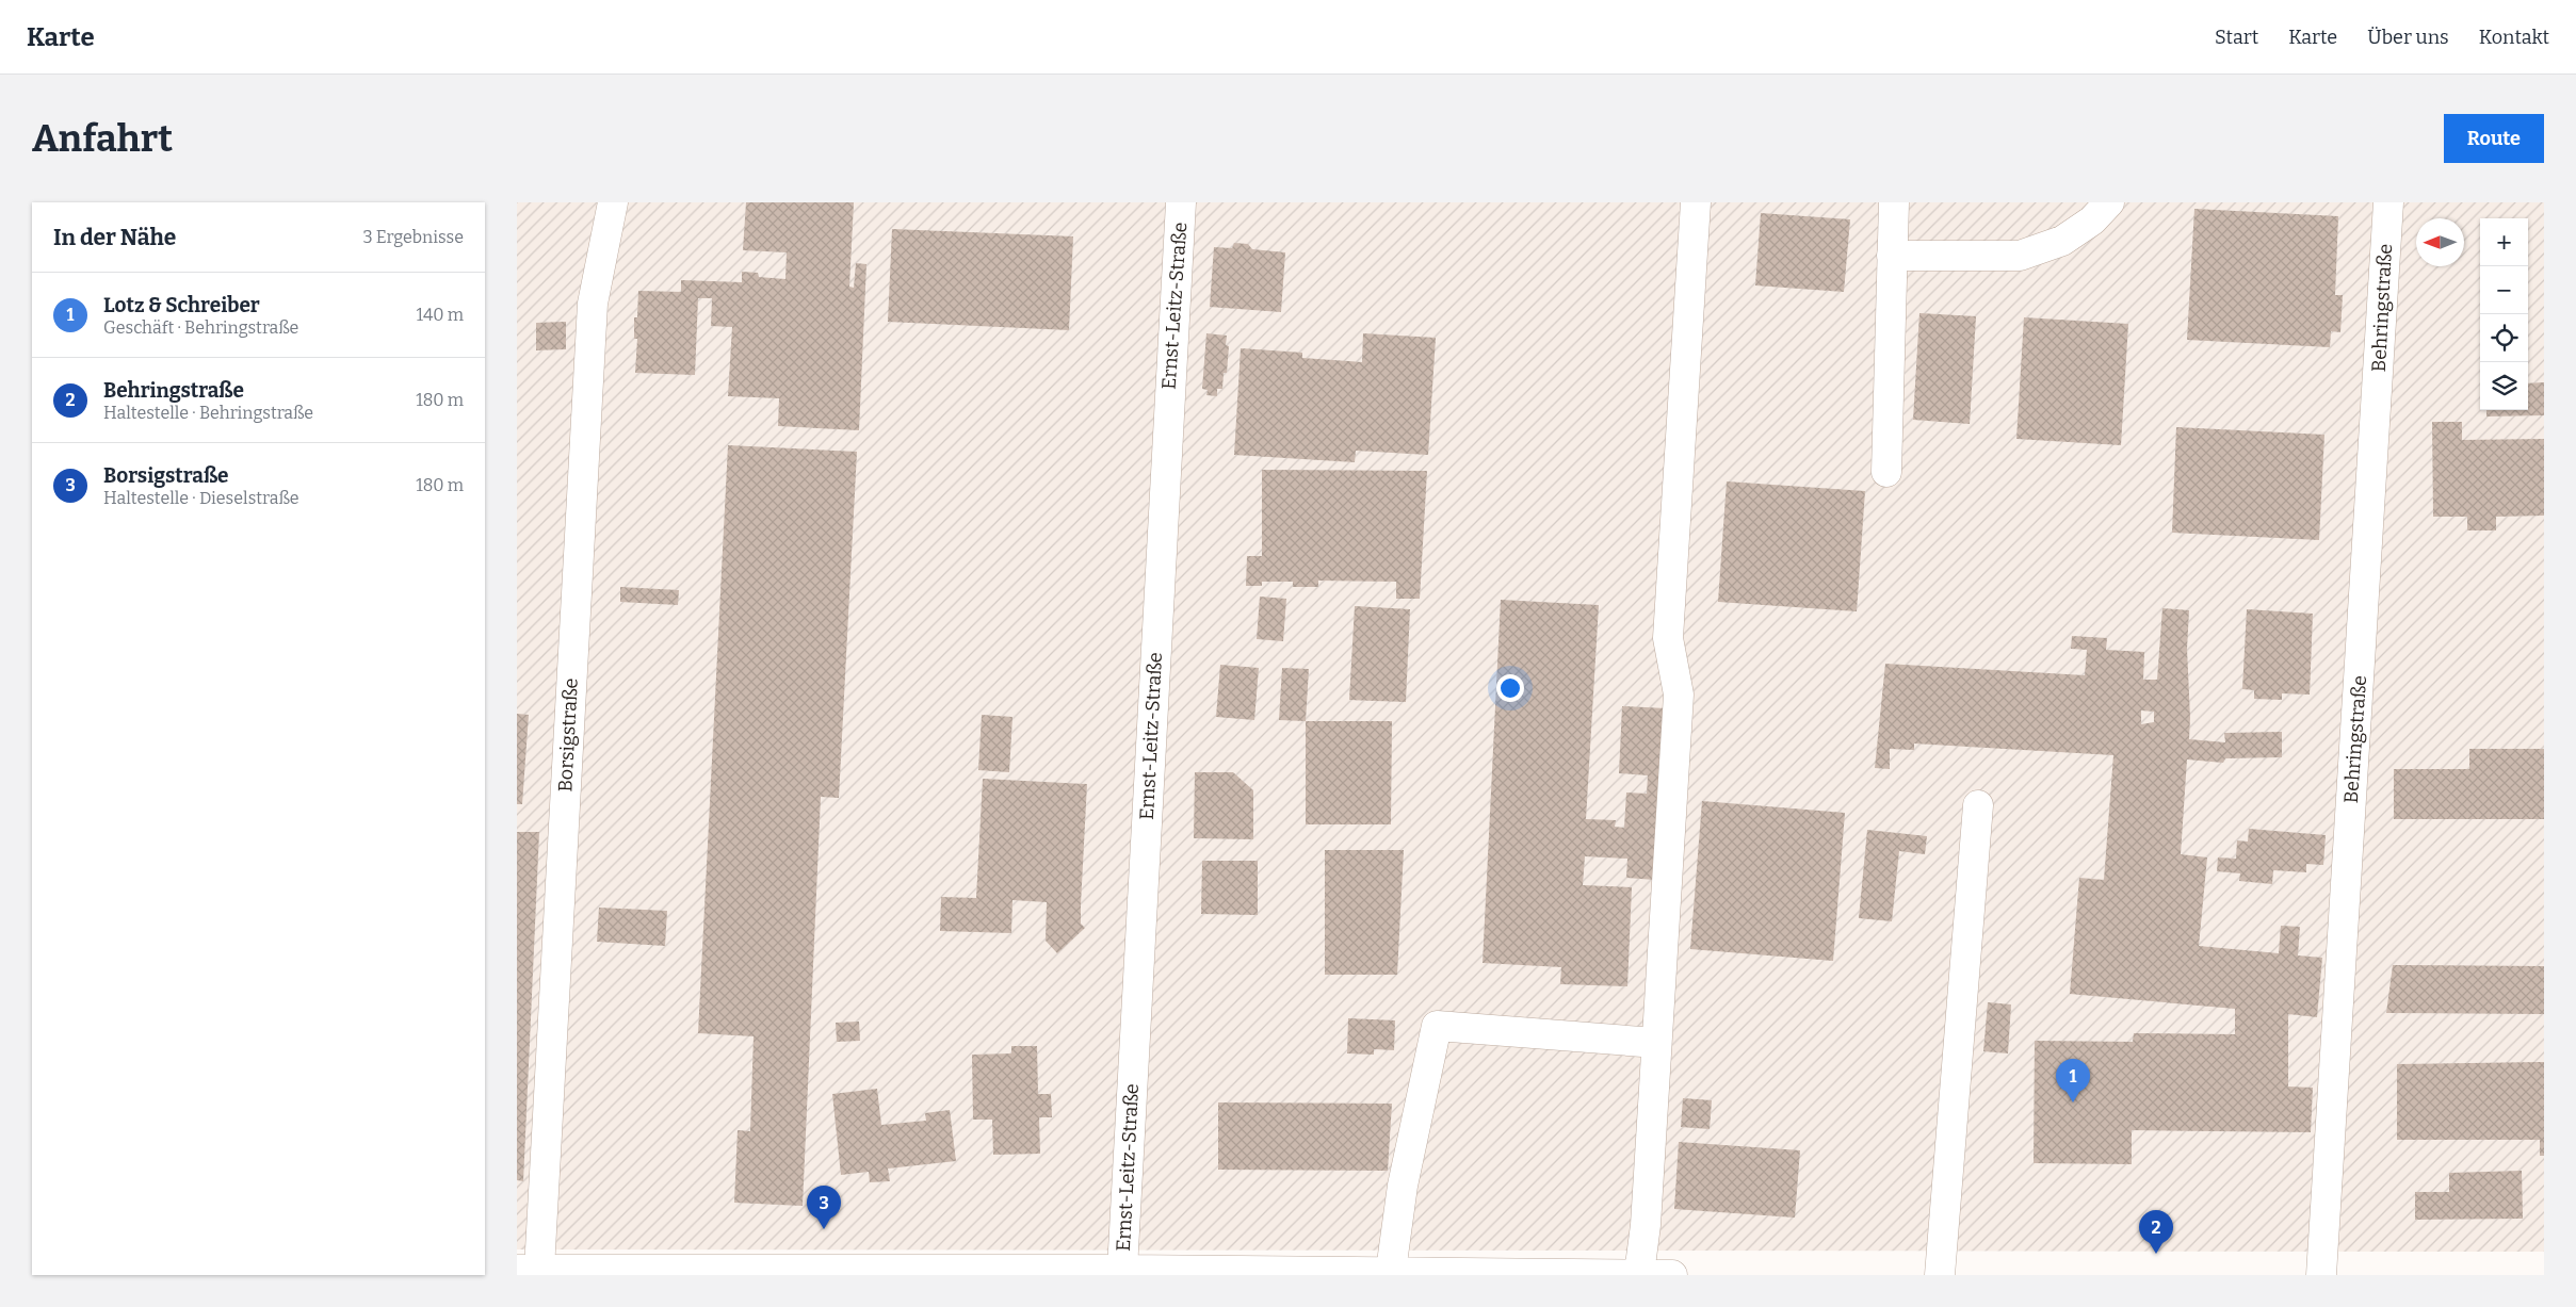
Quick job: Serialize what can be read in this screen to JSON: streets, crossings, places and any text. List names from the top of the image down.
{
  "streets": {
    "street": ["Ernst-Leitz-Straße", "Behringstraße", "Borsigstraße"]
  },
  "north": "left",
  "page": {
    "header": "Karte",
    "nav": [
      "Start",
      "Karte",
      "Über uns",
      "Kontakt"
    ],
    "buttons": "Route",
    "title": "Anfahrt",
    "heading": ["In der Nähe", "3 Ergebnisse"],
    "map_buttons": ["+", "−"],
    "list": [
      {
        "mark": "1",
        "name": "Lotz & Schreiber",
        "note": "Geschäft · Behringstraße",
        "value": "140 m"
      },
      {
        "mark": "2",
        "name": "Behringstraße",
        "note": "Haltestelle · Behringstraße",
        "value": "180 m"
      },
      {
        "mark": "3",
        "name": "Borsigstraße",
        "note": "Haltestelle · Dieselstraße",
        "value": "180 m"
      }
    ],
    "pins": ["1", "3", "2"]
  }
}
